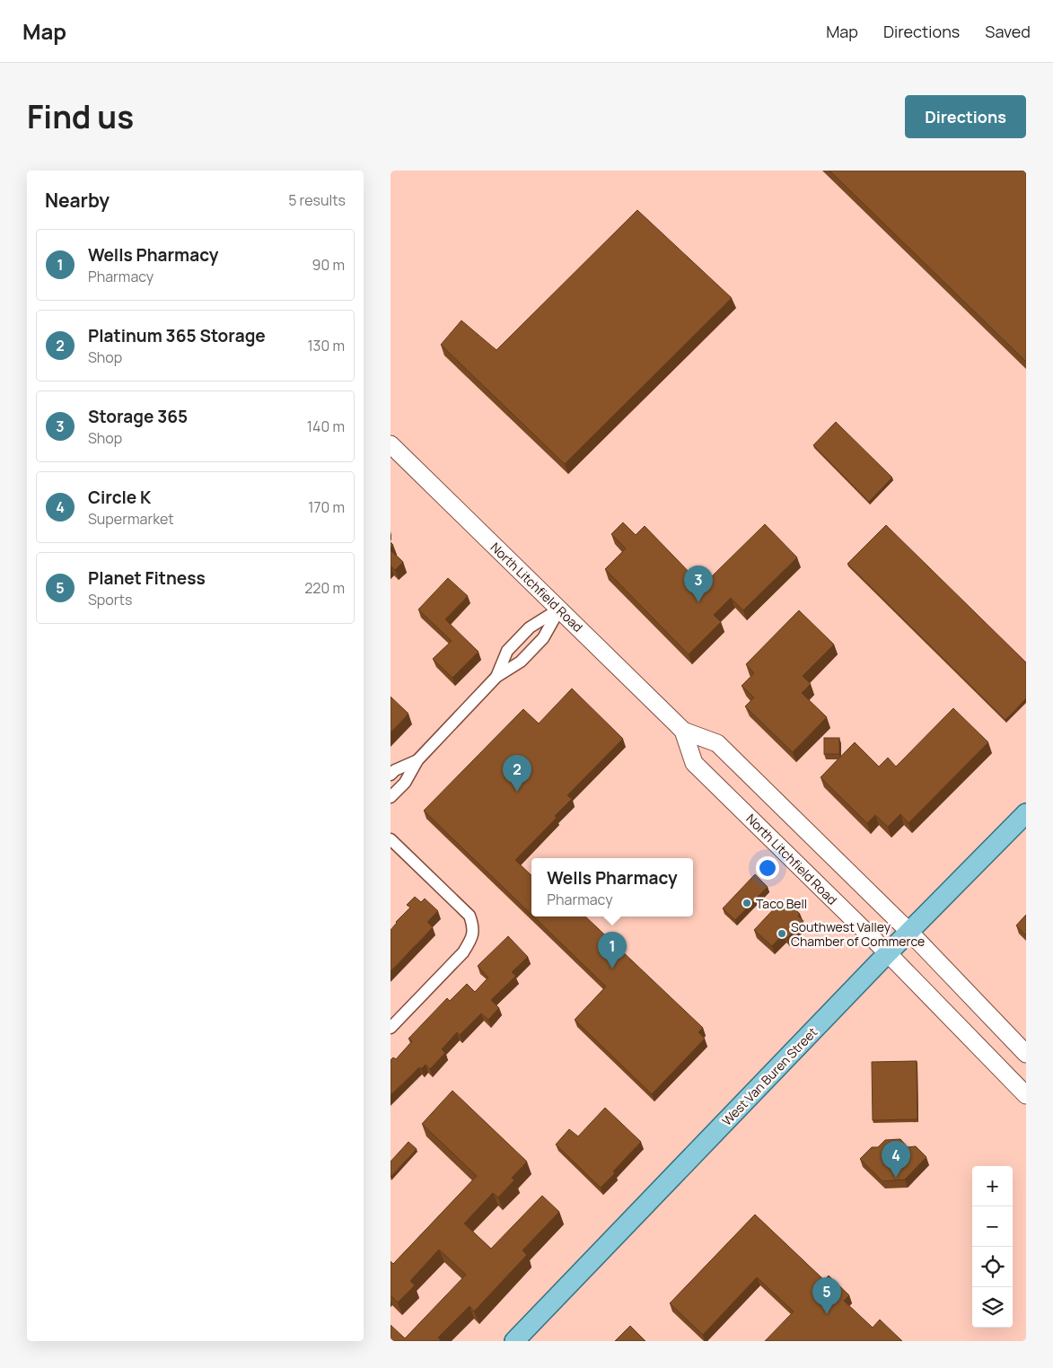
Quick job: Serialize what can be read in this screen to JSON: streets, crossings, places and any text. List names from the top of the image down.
{
  "streets": {
    "main road": ["North Litchfield Road", "West Van Buren Street"]
  },
  "crossings": [
    ["North Litchfield Road", "West Van Buren Street"]
  ],
  "places": ["Taco Bell", "Southwest Valley Chamber of Commerce"],
  "page": {
    "header": "Map",
    "nav": ["Map", "Directions", "Saved"],
    "title": "Find us",
    "buttons": "Directions",
    "heading": ["Nearby", "5 results"],
    "list": [
      {
        "mark": "1",
        "name": "Wells Pharmacy",
        "note": "Pharmacy",
        "value": "90 m"
      },
      {
        "mark": "2",
        "name": "Platinum 365 Storage",
        "note": "Shop",
        "value": "130 m"
      },
      {
        "mark": "3",
        "name": "Storage 365",
        "note": "Shop",
        "value": "140 m"
      },
      {
        "mark": "4",
        "name": "Circle K",
        "note": "Supermarket",
        "value": "170 m"
      },
      {
        "mark": "5",
        "name": "Planet Fitness",
        "note": "Sports",
        "value": "220 m"
      }
    ],
    "pins": [
      "3",
      "2",
      "1",
      "4",
      "5"
    ],
    "popup": ["Wells Pharmacy", "Pharmacy"],
    "map_buttons": ["+", "−"]
  }
}
